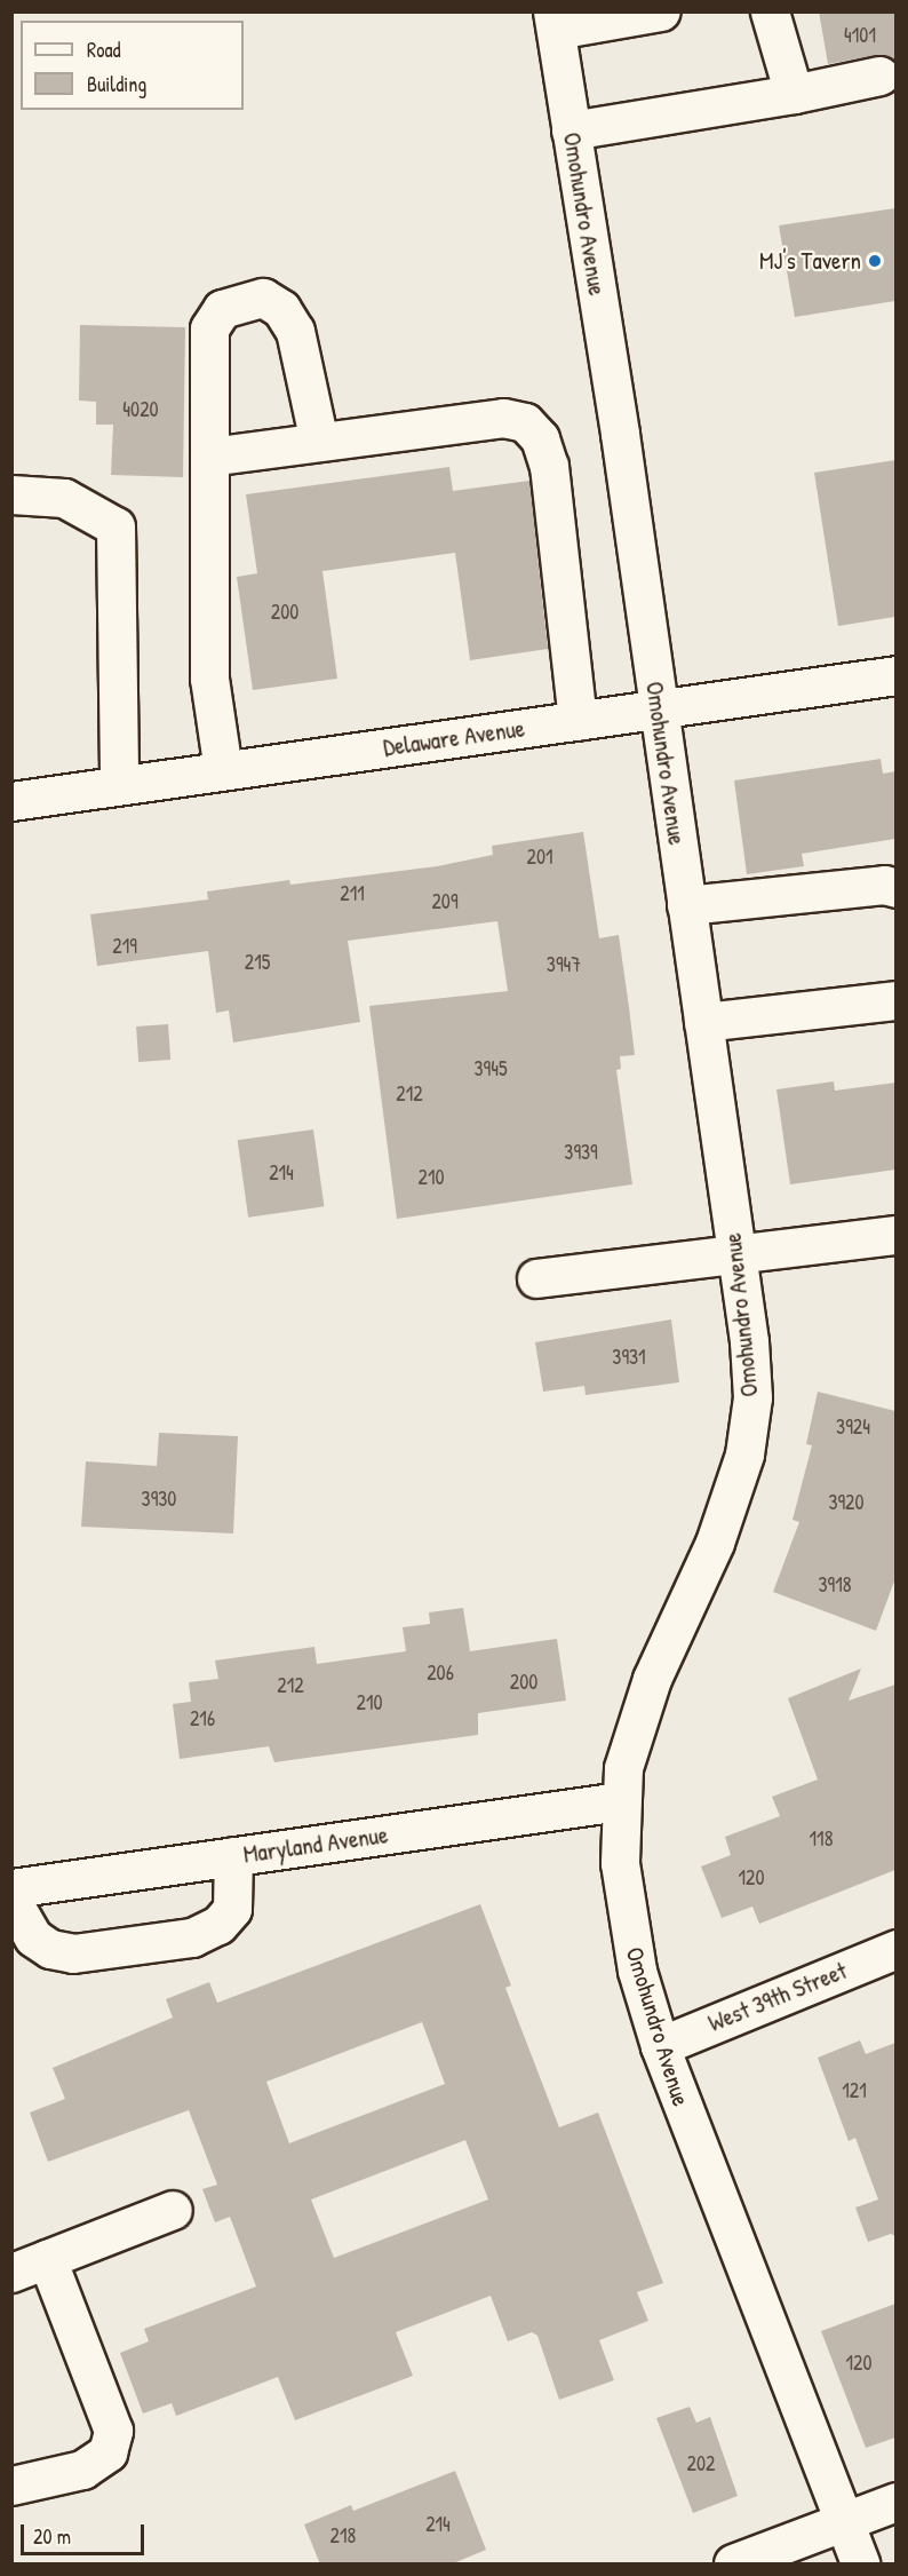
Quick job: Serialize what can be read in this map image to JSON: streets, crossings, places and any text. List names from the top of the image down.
{
  "streets": {
    "street": [
      "Omohundro Avenue",
      "Delaware Avenue",
      "Maryland Avenue",
      "West 39th Street"
    ]
  },
  "crossings": [
    ["Omohundro Avenue", "Delaware Avenue"],
    ["Omohundro Avenue", "Maryland Avenue"],
    ["Omohundro Avenue", "West 39th Street"]
  ],
  "places": ["MJ's Tavern"],
  "house_numbers": [
    "4101",
    "4020",
    "200",
    "201",
    "211",
    "209",
    "219",
    "215",
    "3947",
    "3945",
    "212",
    "3939",
    "214",
    "210",
    "3931",
    "3924",
    "3930",
    "3920",
    "3918",
    "206",
    "200",
    "212",
    "210",
    "216",
    "118",
    "120",
    "121",
    "120",
    "202",
    "214",
    "218"
  ],
  "legend": ["Road", "Building"],
  "scale_bar": "20 m"
}
